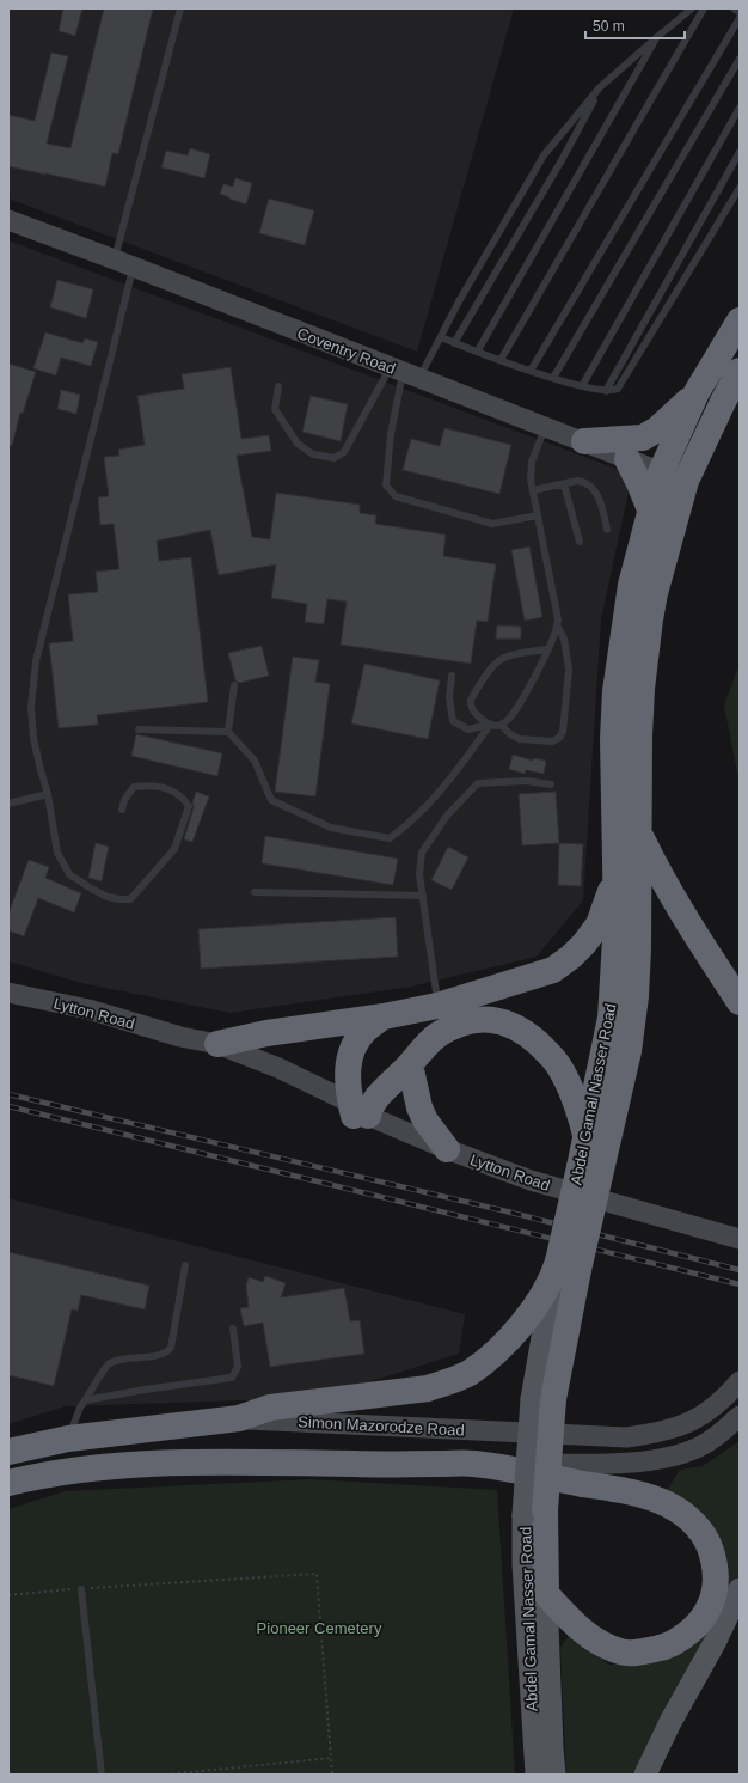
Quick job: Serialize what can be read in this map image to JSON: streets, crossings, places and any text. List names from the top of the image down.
{
  "streets": {
    "highway": ["Abdel Gamal Nasser Road", "Simon Mazorodze Road"],
    "main road": ["Coventry Road", "Lytton Road"]
  },
  "crossings": [
    ["Coventry Road", "Abdel Gamal Nasser Road"]
  ],
  "parks": ["Pioneer Cemetery"],
  "scale_bar": "50 m"
}
